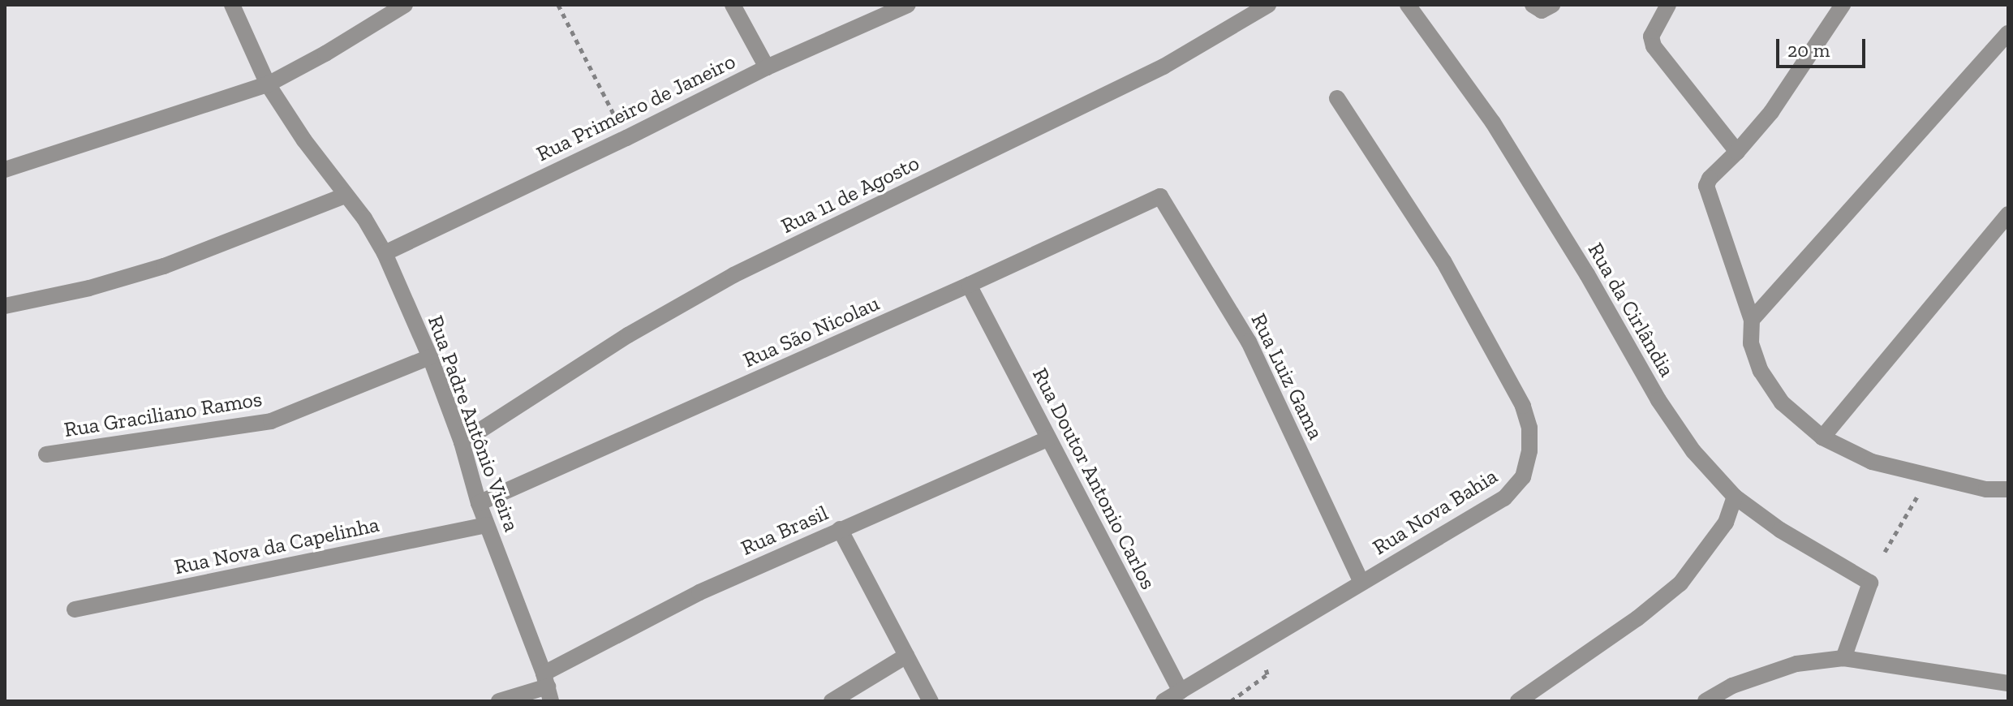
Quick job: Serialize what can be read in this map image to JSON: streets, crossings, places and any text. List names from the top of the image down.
{
  "streets": {
    "street": [
      "Rua Primeiro de Janeiro",
      "Rua 11 de Agosto",
      "Rua da Cirlândia",
      "Rua São Nicolau",
      "Rua Luiz Gama",
      "Rua Graciliano Ramos",
      "Rua Padre Antônio Vieira",
      "Rua Doutor Antonio Carlos",
      "Rua Nova Bahia",
      "Rua Brasil",
      "Rua Nova da Capelinha"
    ]
  },
  "crossings": [
    ["Rua Primeiro de Janeiro", "Rua Padre Antônio Vieira"],
    ["Rua 11 de Agosto", "Rua Padre Antônio Vieira"],
    ["Rua São Nicolau", "Rua Luiz Gama"],
    ["Rua São Nicolau", "Rua Padre Antônio Vieira"],
    ["Rua São Nicolau", "Rua Doutor Antonio Carlos"],
    ["Rua Luiz Gama", "Rua Nova Bahia"],
    ["Rua Graciliano Ramos", "Rua Padre Antônio Vieira"],
    ["Rua Padre Antônio Vieira", "Rua Brasil"],
    ["Rua Padre Antônio Vieira", "Rua Nova da Capelinha"],
    ["Rua Doutor Antonio Carlos", "Rua Nova Bahia"],
    ["Rua Doutor Antonio Carlos", "Rua Brasil"]
  ],
  "scale_bar": "20 m"
}
